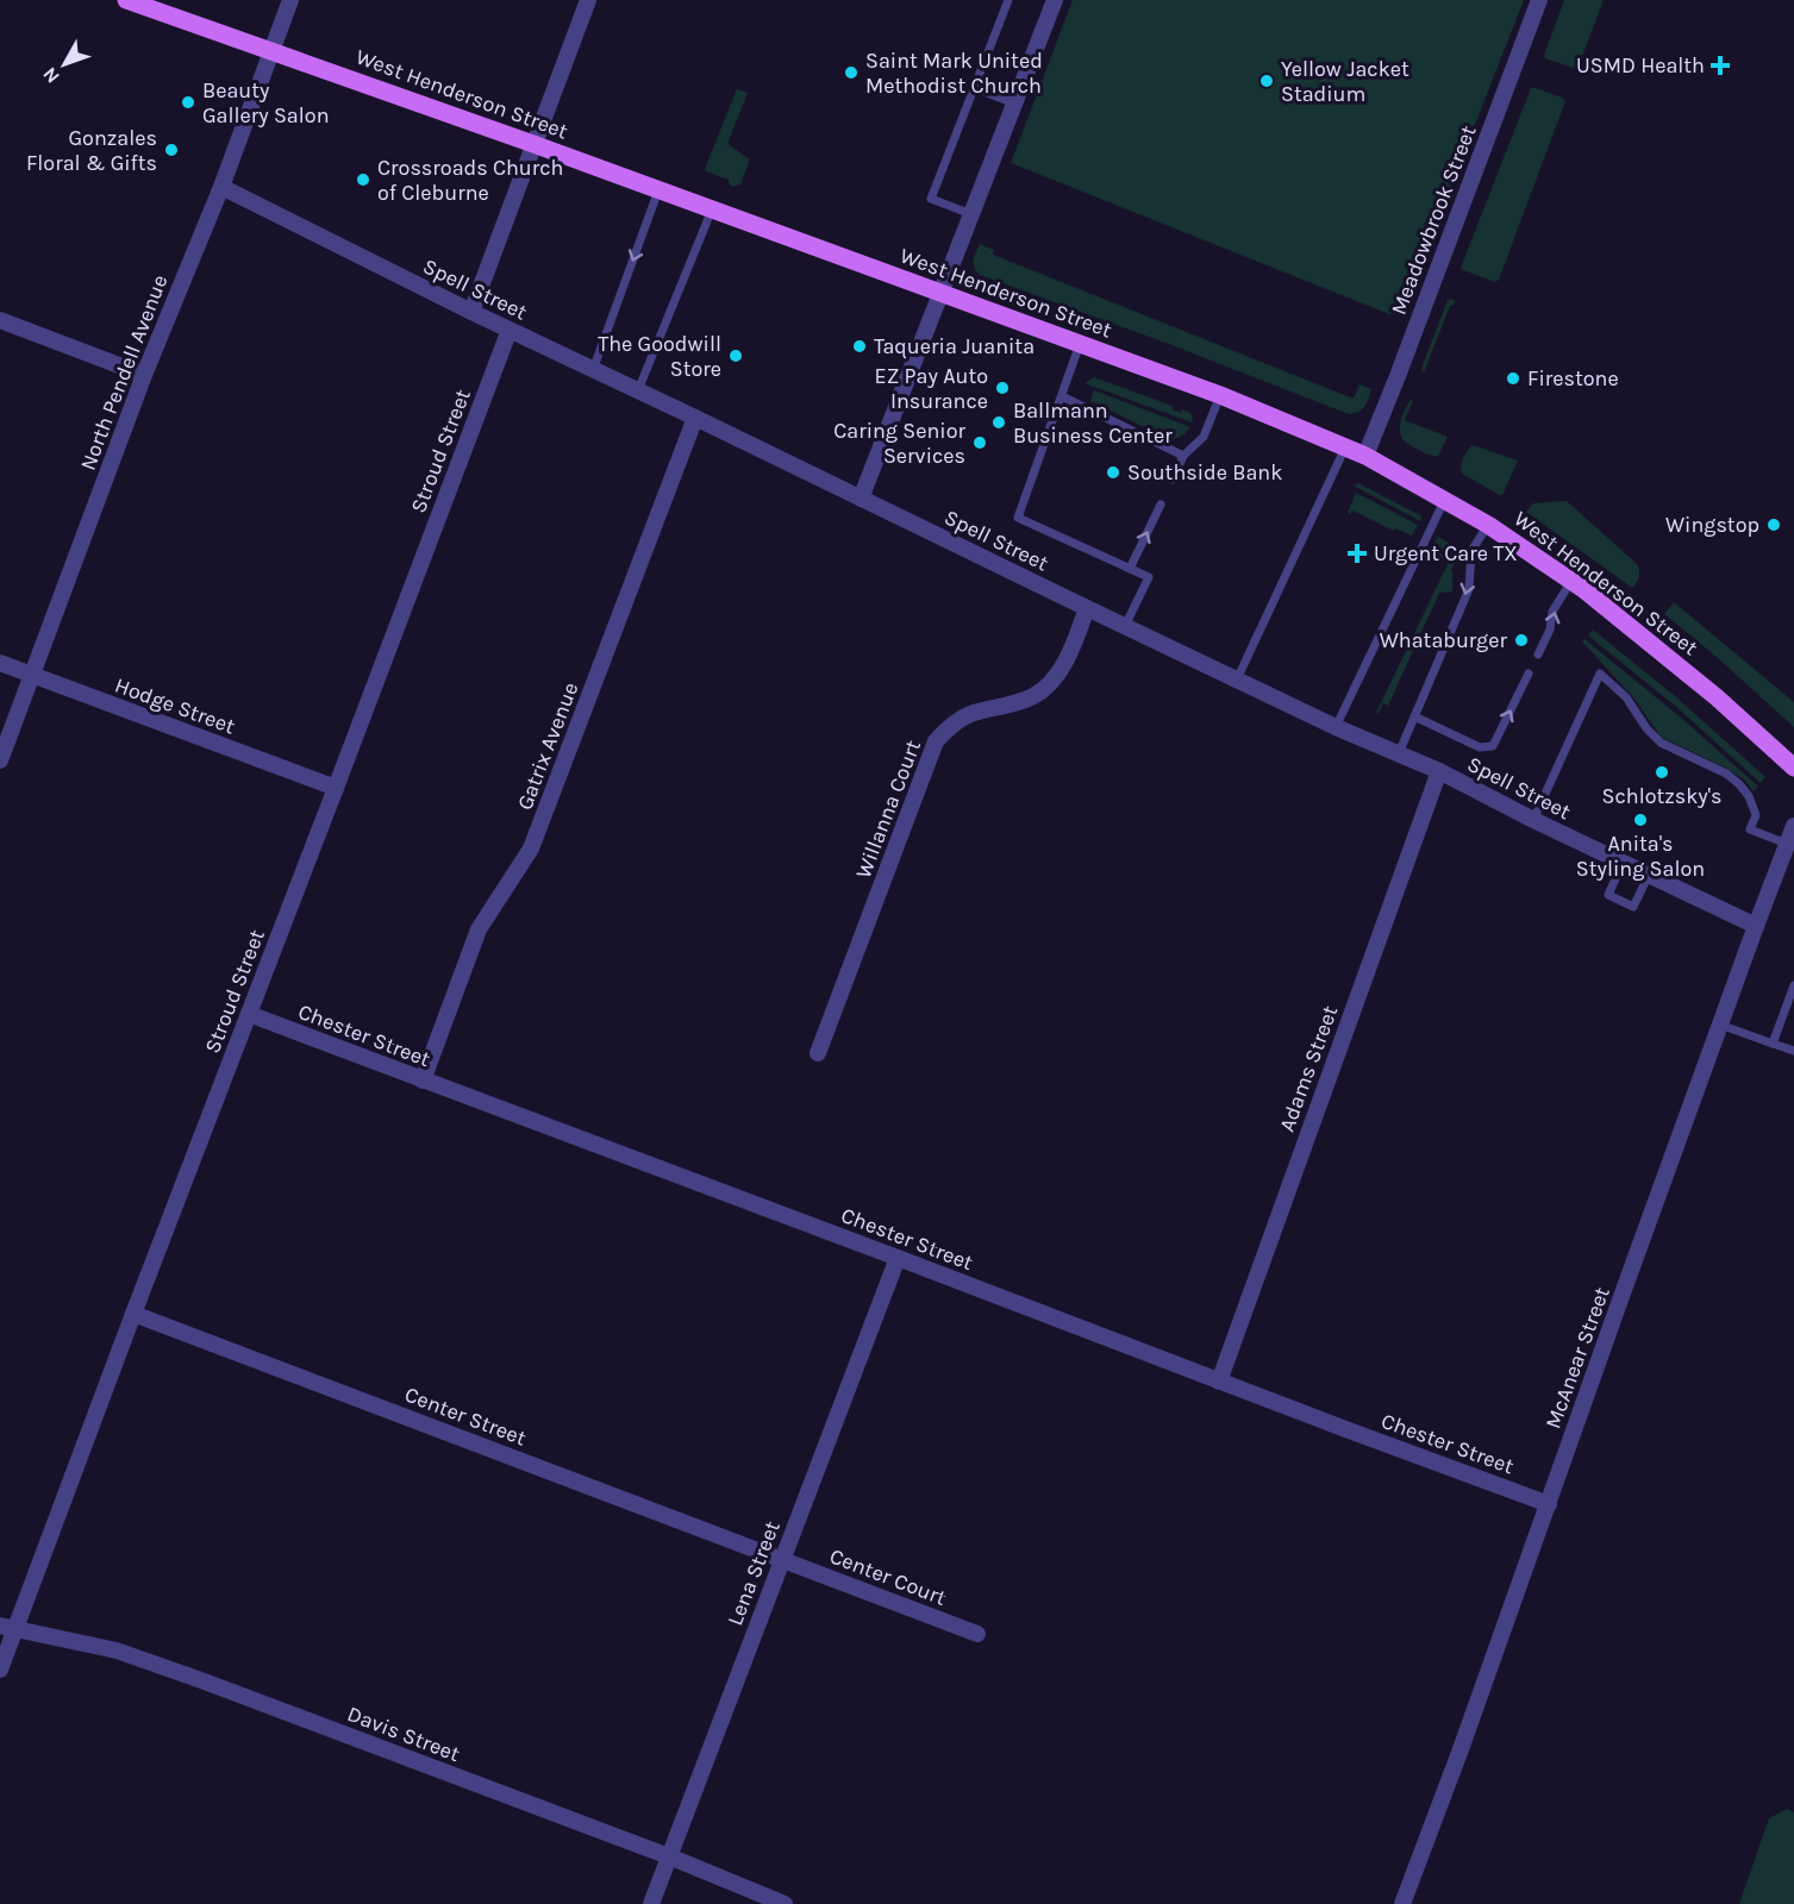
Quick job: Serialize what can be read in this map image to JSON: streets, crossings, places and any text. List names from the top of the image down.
{
  "streets": {
    "main road": ["West Henderson Street"],
    "street": [
      "Meadowbrook Street",
      "Spell Street",
      "North Pendell Avenue",
      "Stroud Street",
      "Hodge Street",
      "Gatrix Avenue",
      "Willanna Court",
      "Chester Street",
      "Adams Street",
      "McAnear Street",
      "Center Street",
      "Lena Street",
      "Center Court",
      "Davis Street"
    ]
  },
  "crossings": [
    ["West Henderson Street", "Meadowbrook Street"],
    ["West Henderson Street", "North Pendell Avenue"],
    ["Spell Street", "North Pendell Avenue"],
    ["Spell Street", "Stroud Street"],
    ["Spell Street", "Gatrix Avenue"],
    ["Spell Street", "Willanna Court"],
    ["Spell Street", "Adams Street"],
    ["Spell Street", "McAnear Street"],
    ["North Pendell Avenue", "Hodge Street"],
    ["Stroud Street", "Hodge Street"],
    ["Stroud Street", "Chester Street"],
    ["Stroud Street", "Center Street"],
    ["Stroud Street", "Davis Street"],
    ["Gatrix Avenue", "Chester Street"],
    ["Chester Street", "Adams Street"],
    ["Chester Street", "McAnear Street"],
    ["Chester Street", "Lena Street"],
    ["Center Street", "Lena Street"],
    ["Center Street", "Center Court"],
    ["Lena Street", "Center Court"],
    ["Lena Street", "Davis Street"]
  ],
  "places": {
    "health": ["USMD Health", "Urgent Care TX"],
    "other": [
      "Saint Mark United Methodist Church",
      "Yellow Jacket Stadium",
      "Beauty Gallery Salon",
      "Gonzales Floral & Gifts",
      "Crossroads Church of Cleburne",
      "Taqueria Juanita",
      "The Goodwill Store",
      "Firestone",
      "EZ Pay Auto Insurance",
      "Ballmann Business Center",
      "Caring Senior Services",
      "Southside Bank",
      "Wingstop",
      "Whataburger",
      "Schlotzsky's",
      "Anita's Styling Salon"
    ]
  },
  "north": "bottom left"
}
